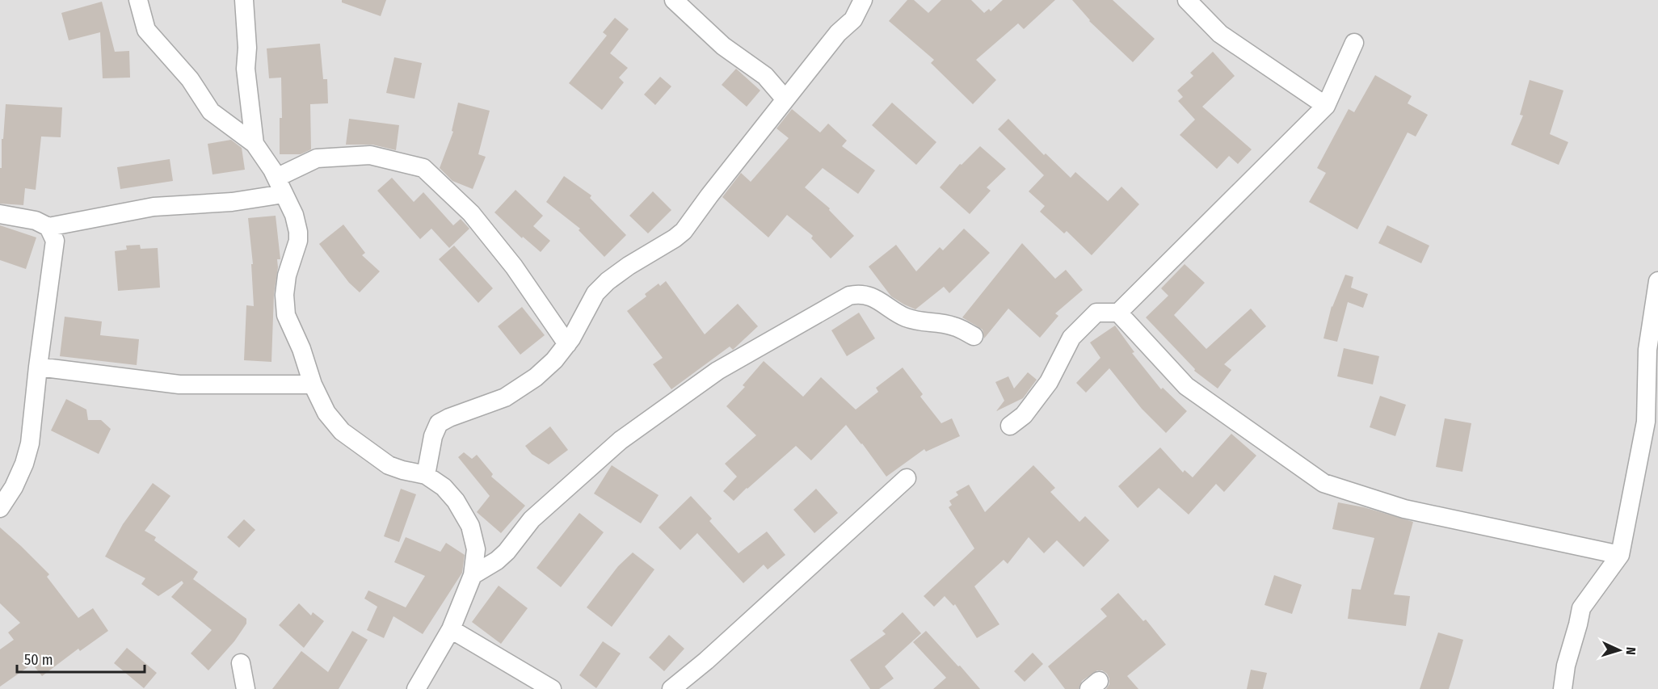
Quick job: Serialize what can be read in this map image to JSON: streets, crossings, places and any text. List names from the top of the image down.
{
  "scale_bar": "50 m",
  "north": "right"
}
